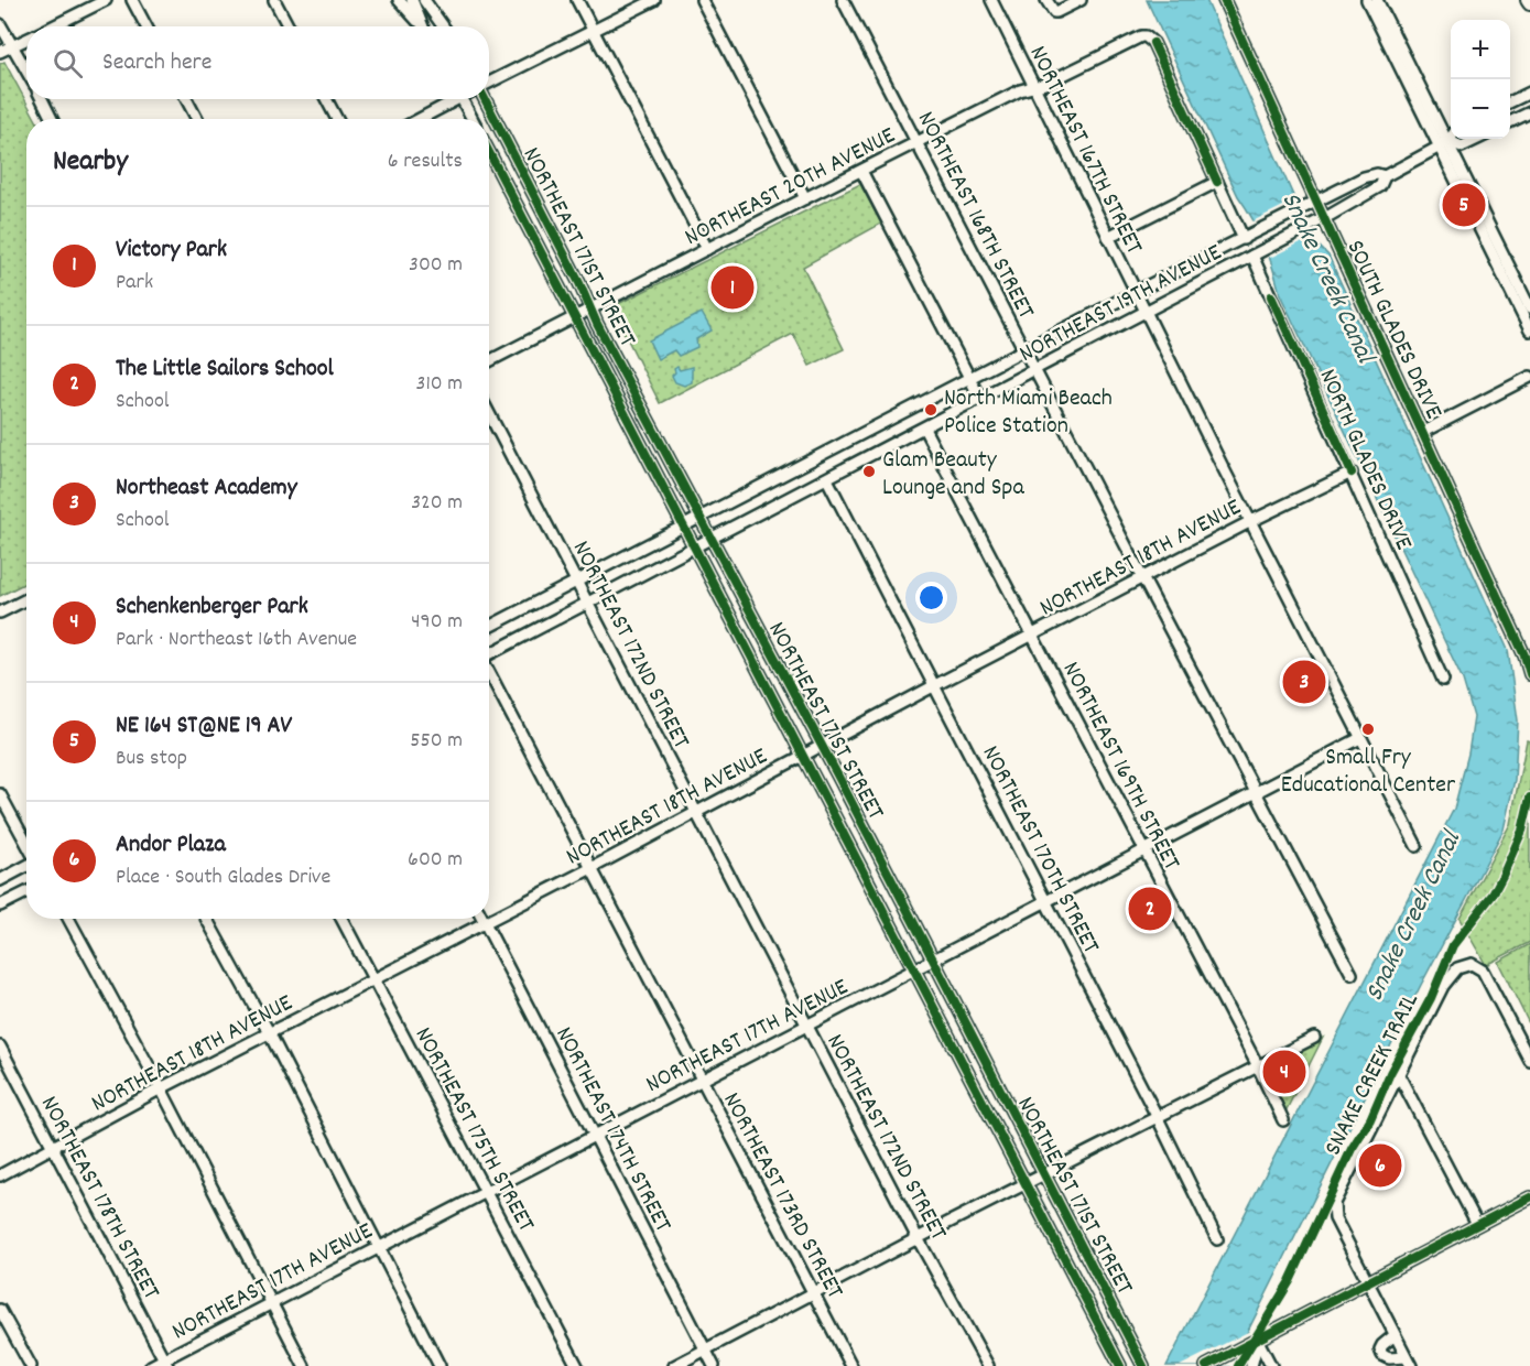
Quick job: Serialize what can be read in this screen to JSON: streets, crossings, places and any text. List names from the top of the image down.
{
  "streets": {
    "street": [
      "NORTHEAST 167TH STREET",
      "NORTHEAST 20TH AVENUE",
      "NORTHEAST 168TH STREET",
      "NORTHEAST 171ST STREET",
      "NORTHEAST 19TH AVENUE",
      "SOUTH GLADES DRIVE",
      "NORTH GLADES DRIVE",
      "NORTHEAST 18TH AVENUE",
      "NORTHEAST 172ND STREET",
      "NORTHEAST 169TH STREET",
      "NORTHEAST 170TH STREET",
      "NORTHEAST 17TH AVENUE",
      "NORTHEAST 175TH STREET",
      "NORTHEAST 174TH STREET",
      "NORTHEAST 173RD STREET",
      "NORTHEAST 178TH STREET"
    ],
    "cycle path": ["SNAKE CREEK TRAIL"]
  },
  "crossings": [
    ["NORTHEAST 167TH STREET", "NORTHEAST 20TH AVENUE"],
    ["NORTHEAST 167TH STREET", "NORTHEAST 19TH AVENUE"],
    ["NORTHEAST 167TH STREET", "NORTHEAST 18TH AVENUE"],
    ["NORTHEAST 167TH STREET", "NORTHEAST 17TH AVENUE"],
    ["NORTHEAST 20TH AVENUE", "NORTHEAST 168TH STREET"],
    ["NORTHEAST 20TH AVENUE", "NORTHEAST 171ST STREET"],
    ["NORTHEAST 168TH STREET", "NORTHEAST 19TH AVENUE"],
    ["NORTHEAST 168TH STREET", "NORTHEAST 18TH AVENUE"],
    ["NORTHEAST 168TH STREET", "NORTHEAST 17TH AVENUE"],
    ["NORTHEAST 171ST STREET", "NORTHEAST 19TH AVENUE"],
    ["NORTHEAST 171ST STREET", "NORTHEAST 18TH AVENUE"],
    ["NORTHEAST 171ST STREET", "NORTHEAST 17TH AVENUE"],
    ["NORTHEAST 19TH AVENUE", "SOUTH GLADES DRIVE"],
    ["NORTHEAST 19TH AVENUE", "NORTH GLADES DRIVE"],
    ["NORTHEAST 19TH AVENUE", "NORTHEAST 172ND STREET"],
    ["NORTHEAST 19TH AVENUE", "NORTHEAST 169TH STREET"],
    ["NORTHEAST 19TH AVENUE", "NORTHEAST 170TH STREET"],
    ["NORTH GLADES DRIVE", "NORTHEAST 18TH AVENUE"],
    ["NORTHEAST 18TH AVENUE", "NORTHEAST 172ND STREET"],
    ["NORTHEAST 18TH AVENUE", "NORTHEAST 169TH STREET"],
    ["NORTHEAST 18TH AVENUE", "NORTHEAST 170TH STREET"],
    ["NORTHEAST 18TH AVENUE", "NORTHEAST 175TH STREET"],
    ["NORTHEAST 18TH AVENUE", "NORTHEAST 174TH STREET"],
    ["NORTHEAST 18TH AVENUE", "NORTHEAST 173RD STREET"],
    ["NORTHEAST 18TH AVENUE", "NORTHEAST 178TH STREET"],
    ["NORTHEAST 172ND STREET", "NORTHEAST 17TH AVENUE"],
    ["NORTHEAST 169TH STREET", "NORTHEAST 17TH AVENUE"],
    ["NORTHEAST 170TH STREET", "NORTHEAST 17TH AVENUE"],
    ["NORTHEAST 17TH AVENUE", "NORTHEAST 175TH STREET"],
    ["NORTHEAST 17TH AVENUE", "NORTHEAST 174TH STREET"],
    ["NORTHEAST 17TH AVENUE", "NORTHEAST 173RD STREET"],
    ["NORTHEAST 17TH AVENUE", "NORTHEAST 178TH STREET"]
  ],
  "water": ["Snake Creek Canal"],
  "places": ["North Miami Beach Police Station", "Glam Beauty Lounge and Spa", "Small Fry Educational Center"],
  "page": {
    "map_buttons": ["+", "−"],
    "search": "Search here",
    "heading": ["Nearby", "6 results"],
    "pins": [
      "5",
      "1",
      "3",
      "2",
      "4",
      "6"
    ],
    "list": [
      {
        "mark": "1",
        "name": "Victory Park",
        "note": "Park",
        "value": "300 m"
      },
      {
        "mark": "2",
        "name": "The Little Sailors School",
        "note": "School",
        "value": "310 m"
      },
      {
        "mark": "3",
        "name": "Northeast Academy",
        "note": "School",
        "value": "320 m"
      },
      {
        "mark": "4",
        "name": "Schenkenberger Park",
        "note": "Park · Northeast 16th Avenue",
        "value": "490 m"
      },
      {
        "mark": "5",
        "name": "NE 164 ST@NE 19 AV",
        "note": "Bus stop",
        "value": "550 m"
      },
      {
        "mark": "6",
        "name": "Andor Plaza",
        "note": "Place · South Glades Drive",
        "value": "600 m"
      }
    ]
  }
}
